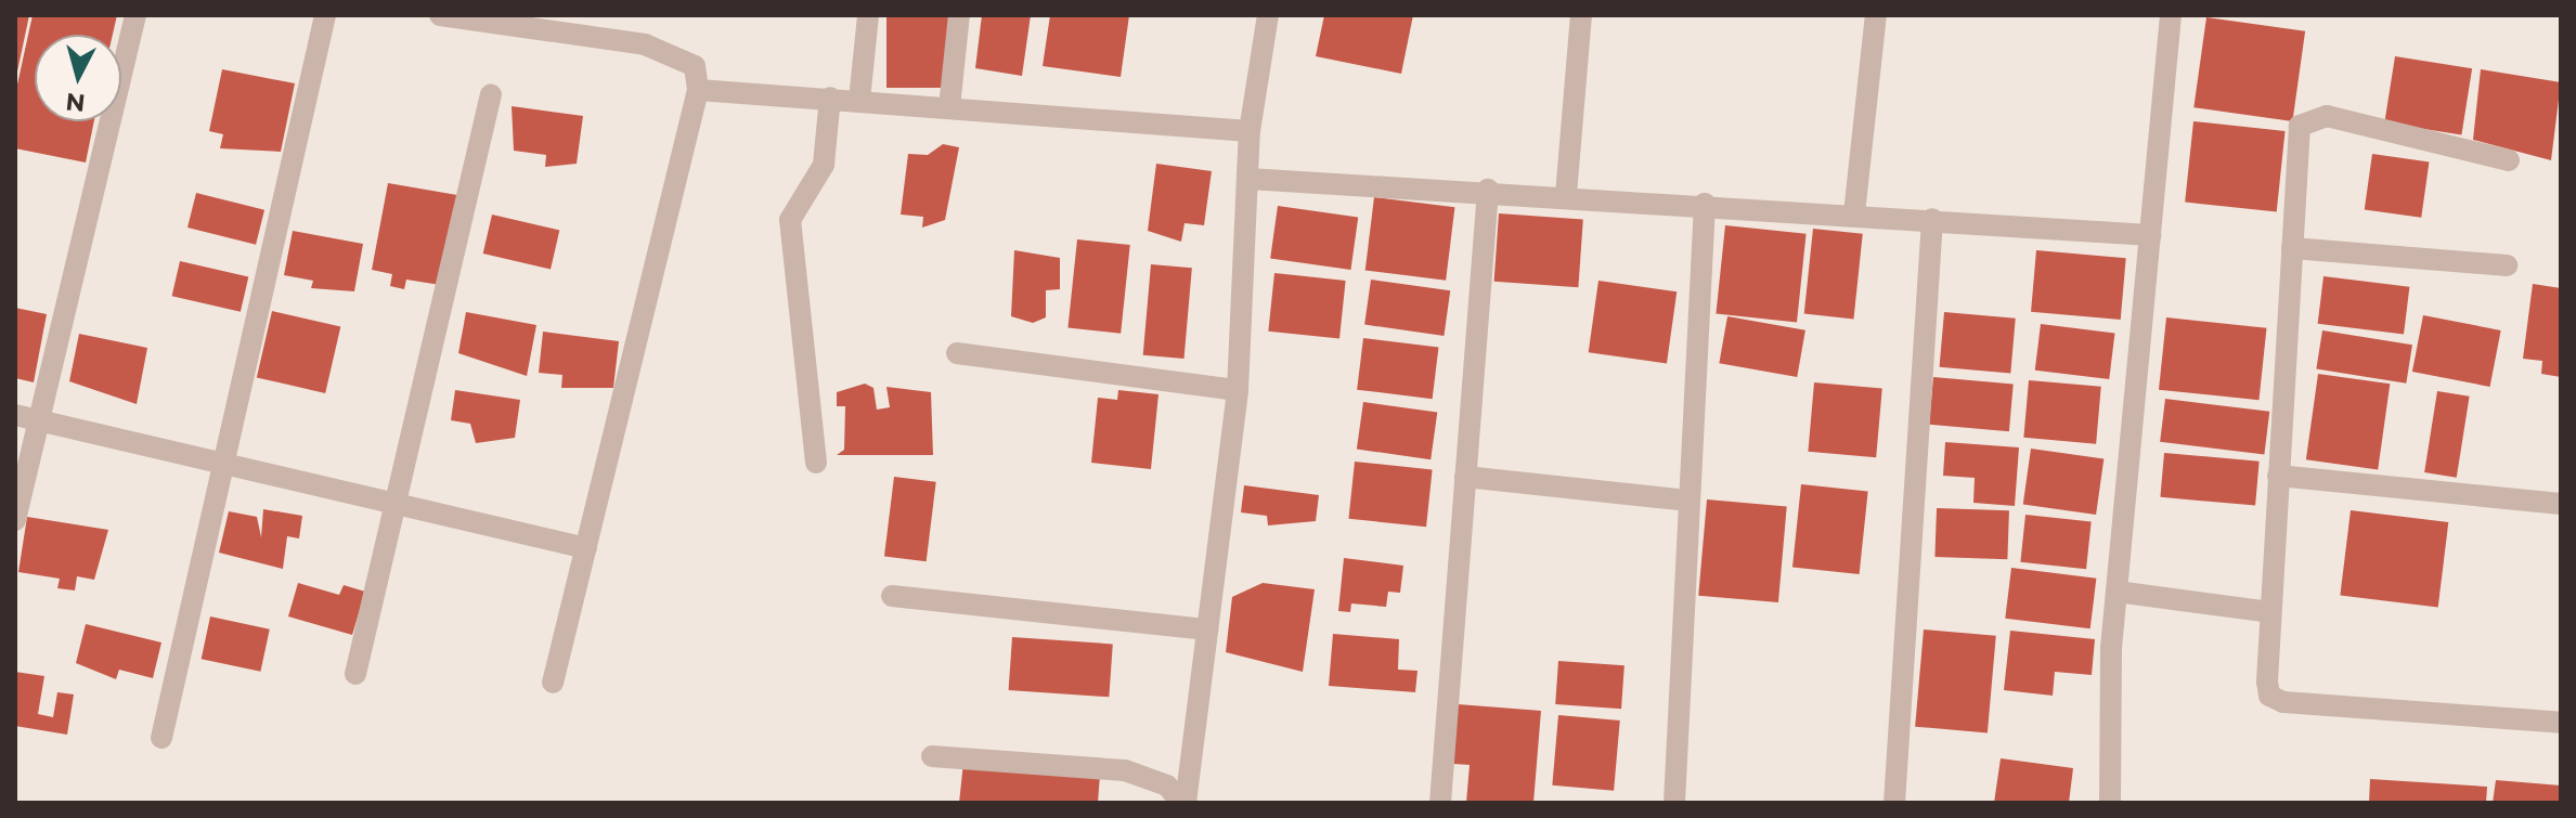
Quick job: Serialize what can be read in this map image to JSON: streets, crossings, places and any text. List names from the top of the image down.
{
  "north": "bottom"
}
